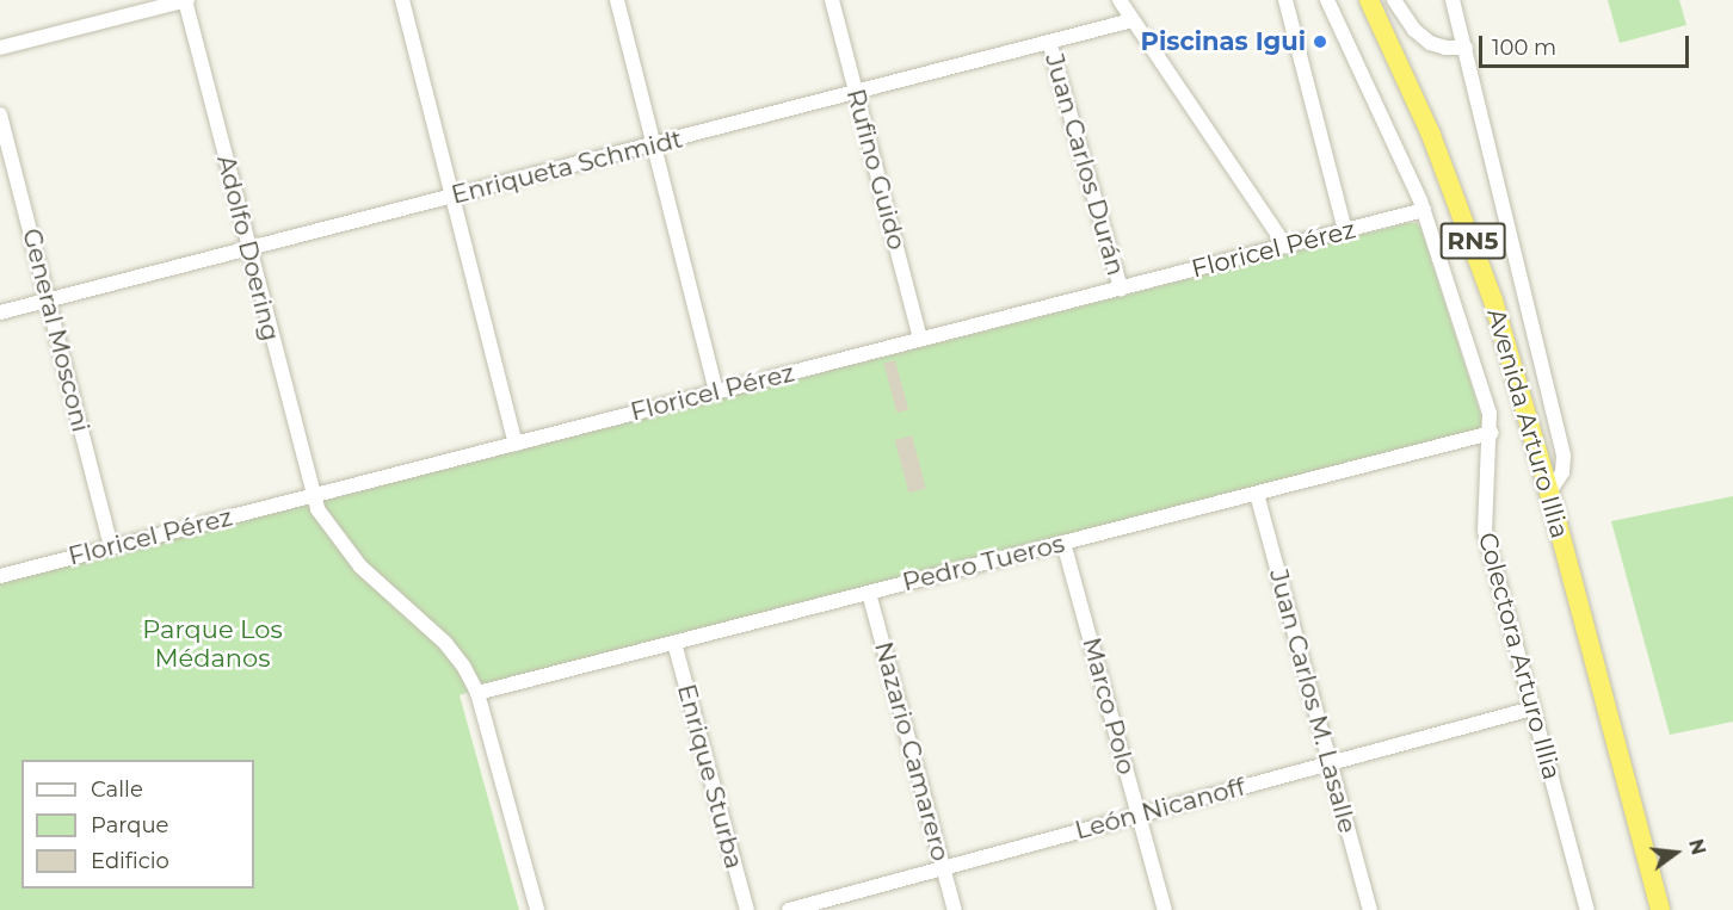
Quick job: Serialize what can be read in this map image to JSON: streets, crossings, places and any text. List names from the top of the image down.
{
  "streets": {
    "highway": ["RN5", "Avenida Arturo Illia"],
    "street": [
      "Juan Carlos Durán",
      "Enriqueta Schmidt",
      "Rufino Guido",
      "Adolfo Doering",
      "Floricel Pérez",
      "General Mosconi",
      "Pedro Tueros",
      "Colectora Arturo Illia",
      "Juan Carlos M. Lasalle",
      "Marco Polo",
      "Nazario Camarero",
      "Enrique Sturba",
      "León Nicanoff"
    ]
  },
  "crossings": [
    ["Juan Carlos Durán", "Enriqueta Schmidt"],
    ["Juan Carlos Durán", "Floricel Pérez"],
    ["Enriqueta Schmidt", "Rufino Guido"],
    ["Enriqueta Schmidt", "Adolfo Doering"],
    ["Enriqueta Schmidt", "General Mosconi"],
    ["Rufino Guido", "Floricel Pérez"],
    ["Adolfo Doering", "Floricel Pérez"],
    ["Adolfo Doering", "Pedro Tueros"],
    ["Floricel Pérez", "General Mosconi"],
    ["Floricel Pérez", "Colectora Arturo Illia"],
    ["Pedro Tueros", "Colectora Arturo Illia"],
    ["Pedro Tueros", "Juan Carlos M. Lasalle"],
    ["Pedro Tueros", "Marco Polo"],
    ["Pedro Tueros", "Nazario Camarero"],
    ["Pedro Tueros", "Enrique Sturba"],
    ["Colectora Arturo Illia", "León Nicanoff"],
    ["Juan Carlos M. Lasalle", "León Nicanoff"],
    ["Marco Polo", "León Nicanoff"],
    ["Nazario Camarero", "León Nicanoff"]
  ],
  "parks": ["Parque Los Médanos"],
  "places": ["Piscinas Igui"],
  "legend": ["Calle", "Parque", "Edificio"],
  "scale_bar": "100 m",
  "north": "right"
}
